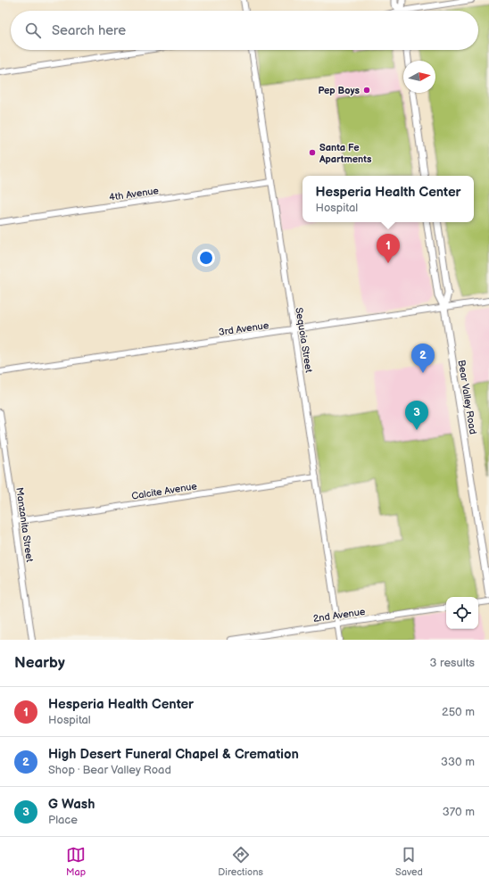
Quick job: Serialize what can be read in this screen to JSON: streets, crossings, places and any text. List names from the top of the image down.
{
  "streets": {
    "main road": ["Bear Valley Road"],
    "street": [
      "4th Avenue",
      "3rd Avenue",
      "Sequoia Street",
      "Calcite Avenue",
      "Manzanita Street",
      "2nd Avenue"
    ]
  },
  "crossings": [
    ["4th Avenue", "Sequoia Street"],
    ["3rd Avenue", "Sequoia Street"],
    ["3rd Avenue", "Bear Valley Road"],
    ["Sequoia Street", "Calcite Avenue"],
    ["Sequoia Street", "2nd Avenue"],
    ["Calcite Avenue", "Manzanita Street"]
  ],
  "places": ["Pep Boys", "Santa Fe Apartments"],
  "north": "right",
  "page": {
    "search": "Search here",
    "popup": ["Hesperia Health Center", "Hospital"],
    "pins": ["1", "2", "3"],
    "heading": ["Nearby", "3 results"],
    "list": [
      {
        "mark": "1",
        "name": "Hesperia Health Center",
        "note": "Hospital",
        "value": "250 m"
      },
      {
        "mark": "2",
        "name": "High Desert Funeral Chapel & Cremation",
        "note": "Shop · Bear Valley Road",
        "value": "330 m"
      },
      {
        "mark": "3",
        "name": "G Wash",
        "note": "Place",
        "value": "370 m"
      }
    ],
    "nav": ["Map", "Directions", "Saved"]
  }
}
